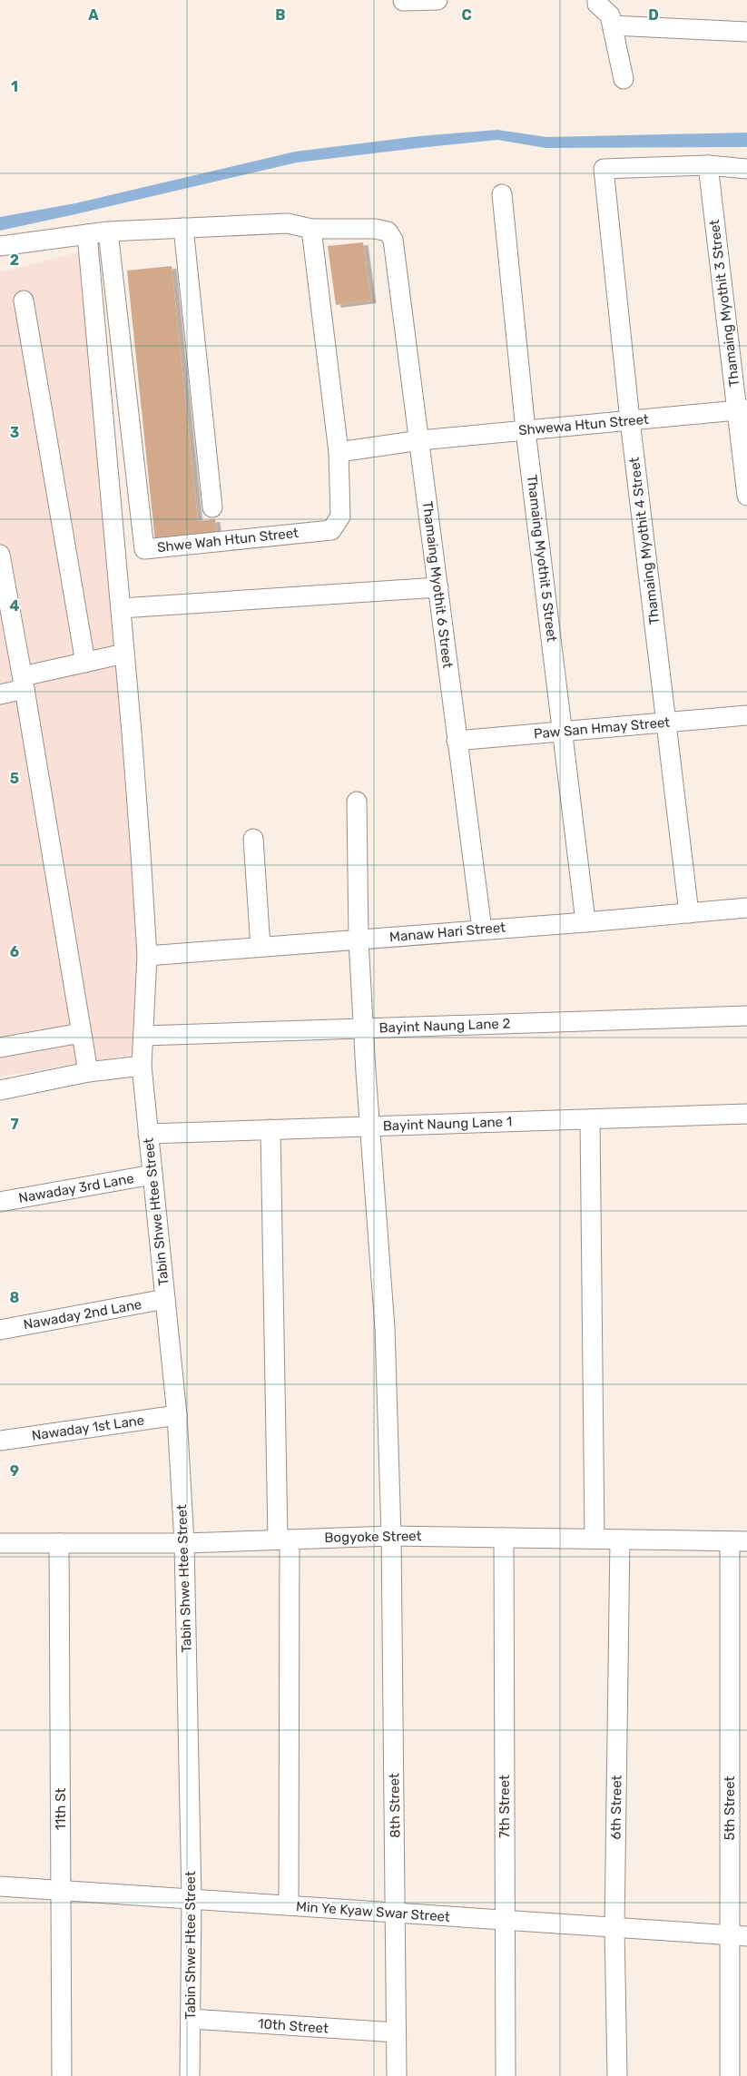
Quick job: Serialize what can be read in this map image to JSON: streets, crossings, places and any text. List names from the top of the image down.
{
  "streets": {
    "street": [
      "Thamaing Myothit 3 Street",
      "Shwewa Htun Street",
      "Shwe Wah Htun Street",
      "Thamaing Myothit 4 Street",
      "Thamaing Myothit 5 Street",
      "Thamaing Myothit 6 Street",
      "Paw San Hmay Street",
      "Manaw Hari Street",
      "Bayint Naung Lane 2",
      "Bayint Naung Lane 1",
      "Nawaday 3rd Lane",
      "Tabin Shwe Htee Street",
      "Nawaday 2nd Lane",
      "Nawaday 1st Lane",
      "Bogyoke Street",
      "8th Street",
      "7th Street",
      "6th Street",
      "5th Street",
      "11th St",
      "Min Ye Kyaw Swar Street",
      "10th Street"
    ]
  },
  "crossings": [
    ["Thamaing Myothit 3 Street", "Shwewa Htun Street"],
    ["Thamaing Myothit 3 Street", "Thamaing Myothit 4 Street"],
    ["Shwewa Htun Street", "Thamaing Myothit 4 Street"],
    ["Shwewa Htun Street", "Thamaing Myothit 5 Street"],
    ["Shwewa Htun Street", "Thamaing Myothit 6 Street"],
    ["Thamaing Myothit 4 Street", "Paw San Hmay Street"],
    ["Thamaing Myothit 4 Street", "Manaw Hari Street"],
    ["Thamaing Myothit 5 Street", "Paw San Hmay Street"],
    ["Thamaing Myothit 5 Street", "Manaw Hari Street"],
    ["Thamaing Myothit 6 Street", "Paw San Hmay Street"],
    ["Thamaing Myothit 6 Street", "Manaw Hari Street"],
    ["Manaw Hari Street", "Tabin Shwe Htee Street"],
    ["Manaw Hari Street", "8th Street"],
    ["Bayint Naung Lane 2", "Tabin Shwe Htee Street"],
    ["Bayint Naung Lane 2", "8th Street"],
    ["Bayint Naung Lane 1", "Tabin Shwe Htee Street"],
    ["Bayint Naung Lane 1", "8th Street"],
    ["Nawaday 3rd Lane", "Tabin Shwe Htee Street"],
    ["Tabin Shwe Htee Street", "Nawaday 2nd Lane"],
    ["Tabin Shwe Htee Street", "Nawaday 1st Lane"],
    ["Tabin Shwe Htee Street", "Bogyoke Street"],
    ["Tabin Shwe Htee Street", "Min Ye Kyaw Swar Street"],
    ["Tabin Shwe Htee Street", "10th Street"],
    ["Bogyoke Street", "8th Street"],
    ["Bogyoke Street", "7th Street"],
    ["Bogyoke Street", "6th Street"],
    ["Bogyoke Street", "5th Street"],
    ["Bogyoke Street", "11th St"],
    ["8th Street", "Min Ye Kyaw Swar Street"],
    ["8th Street", "10th Street"],
    ["7th Street", "Min Ye Kyaw Swar Street"],
    ["6th Street", "Min Ye Kyaw Swar Street"],
    ["5th Street", "Min Ye Kyaw Swar Street"],
    ["11th St", "Min Ye Kyaw Swar Street"]
  ],
  "grid": {
    "columns": [
      "A",
      "B",
      "C",
      "D"
    ],
    "rows": [
      "1",
      "2",
      "3",
      "4",
      "5",
      "6",
      "7",
      "8",
      "9"
    ]
  }
}
